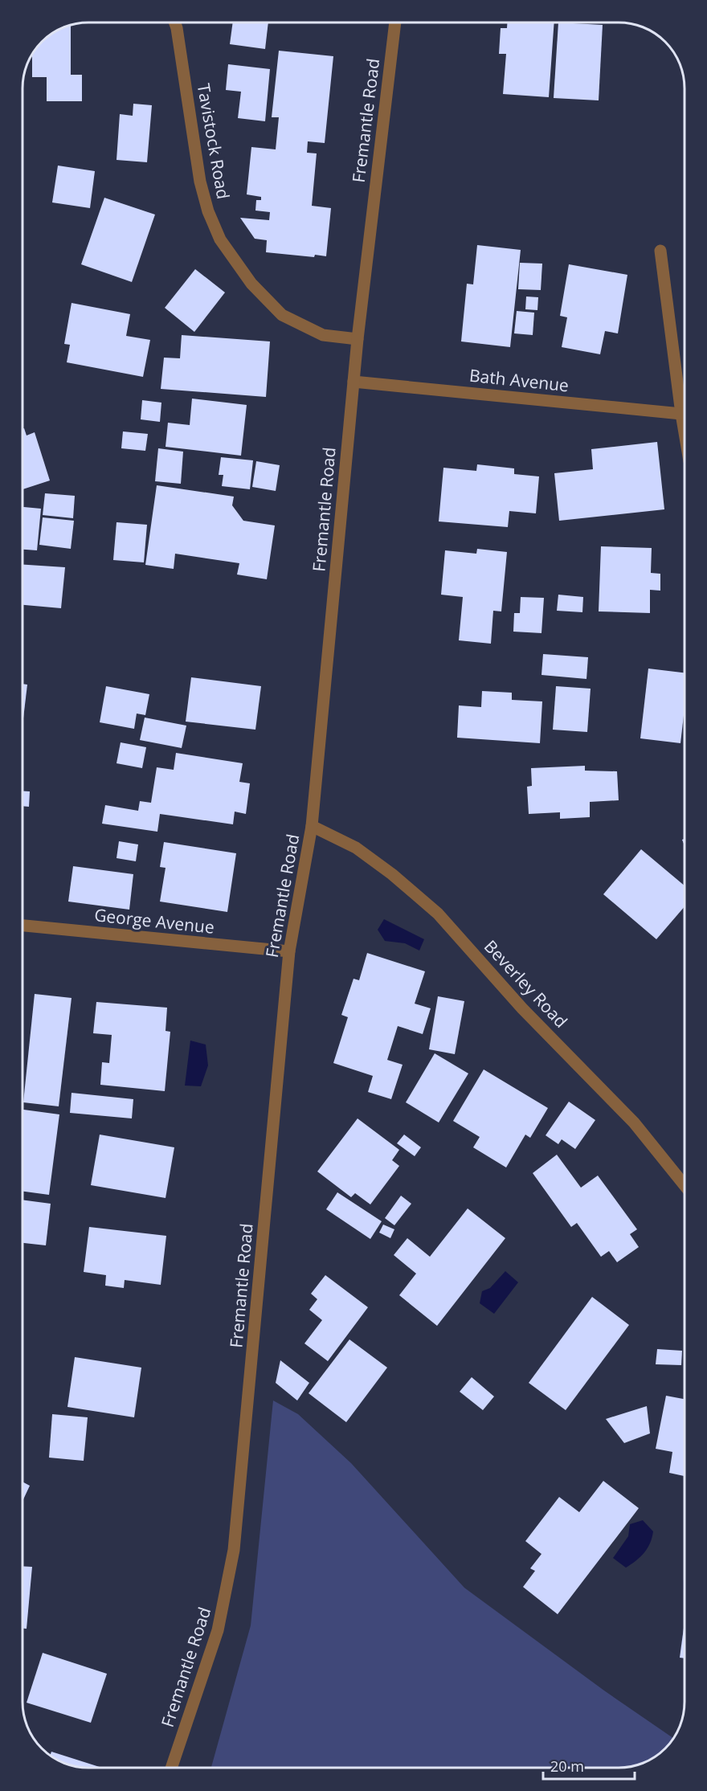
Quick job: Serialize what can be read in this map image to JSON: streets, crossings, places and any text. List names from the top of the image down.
{
  "streets": {
    "street": [
      "Fremantle Road",
      "Tavistock Road",
      "Bath Avenue",
      "George Avenue",
      "Beverley Road"
    ]
  },
  "crossings": [
    ["Fremantle Road", "Tavistock Road"],
    ["Fremantle Road", "Bath Avenue"],
    ["Fremantle Road", "George Avenue"],
    ["Fremantle Road", "Beverley Road"]
  ],
  "scale_bar": "20 m"
}
